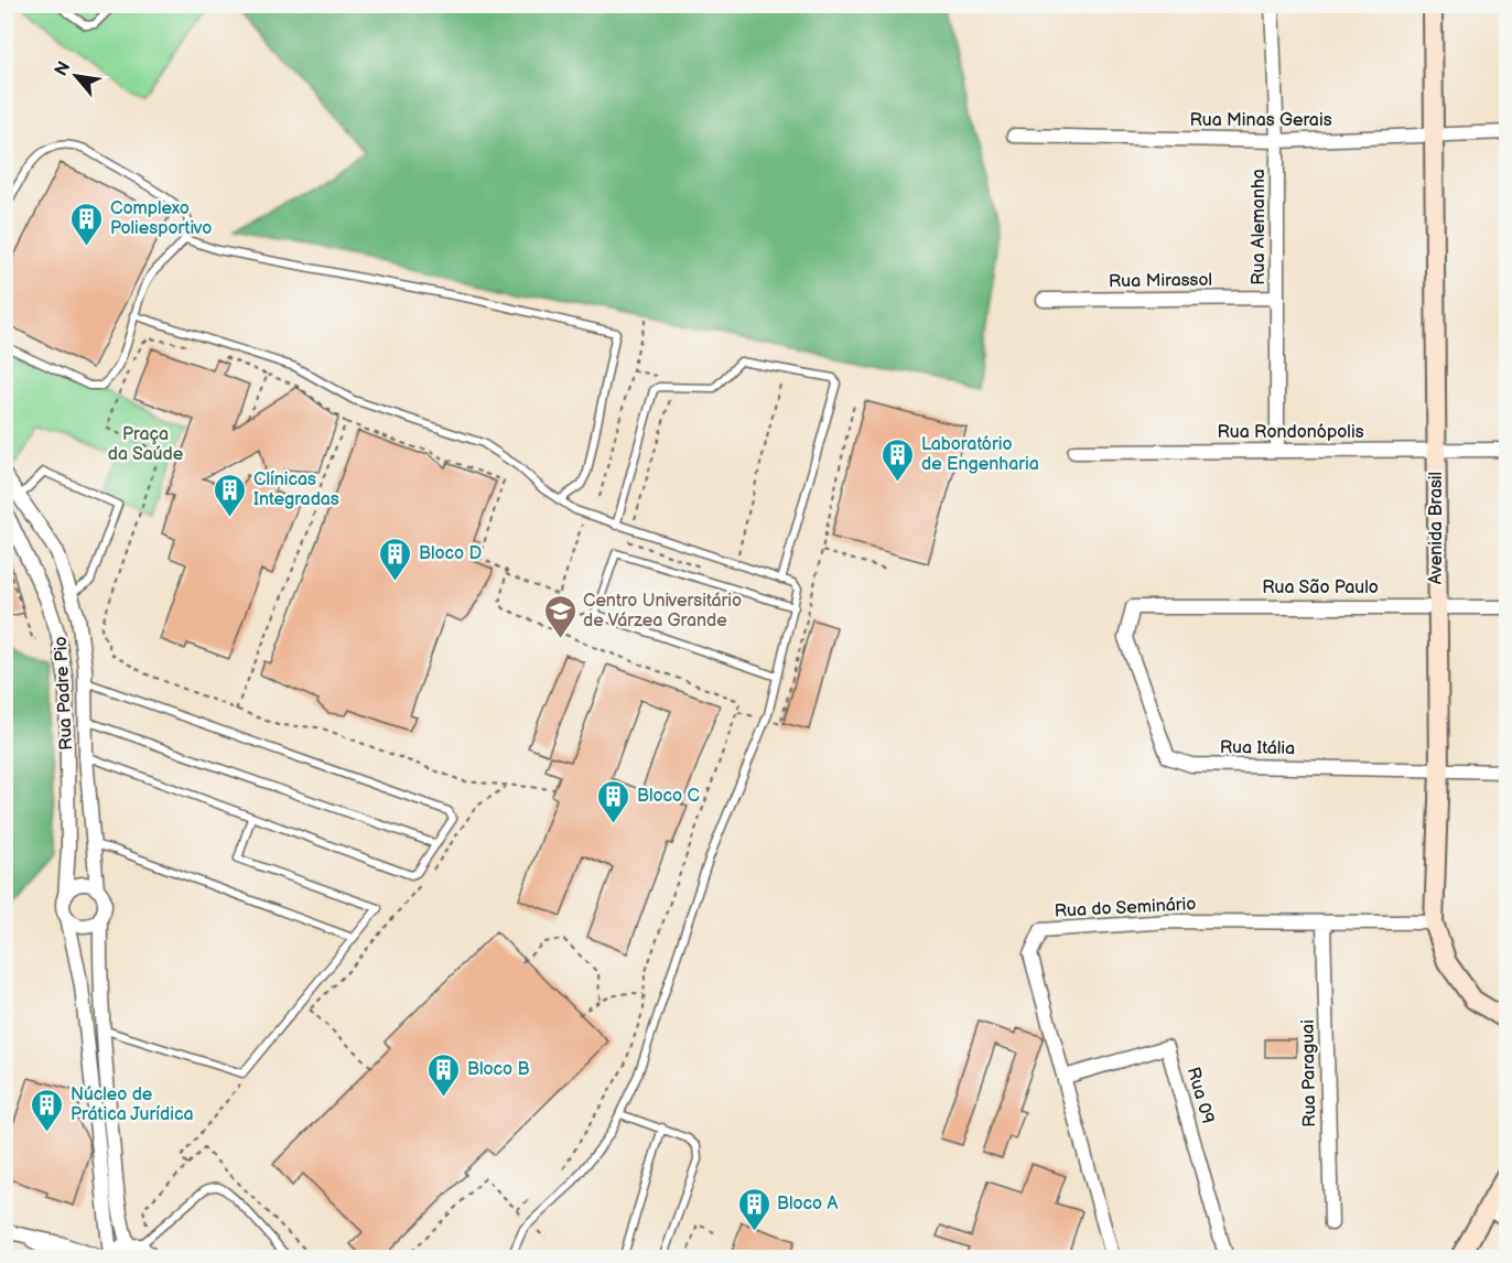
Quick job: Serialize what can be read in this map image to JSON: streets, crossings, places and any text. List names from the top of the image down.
{
  "streets": {
    "street": [
      "Rua Minas Gerais",
      "Rua Alemanha",
      "Rua Mirassol",
      "Rua Rondonópolis",
      "Avenida Brasil",
      "Rua São Paulo",
      "Rua Padre Pio",
      "Rua Itália",
      "Rua do Seminário",
      "Rua Paraguai",
      "Rua 09"
    ]
  },
  "crossings": [
    ["Rua Minas Gerais", "Rua Alemanha"],
    ["Rua Minas Gerais", "Avenida Brasil"],
    ["Rua Alemanha", "Rua Mirassol"],
    ["Rua Alemanha", "Rua Rondonópolis"],
    ["Rua Rondonópolis", "Avenida Brasil"],
    ["Avenida Brasil", "Rua São Paulo"],
    ["Avenida Brasil", "Rua Itália"],
    ["Avenida Brasil", "Rua do Seminário"],
    ["Rua São Paulo", "Rua Itália"],
    ["Rua do Seminário", "Rua Paraguai"],
    ["Rua do Seminário", "Rua 09"]
  ],
  "parks": ["Praça da Saúde"],
  "places": {
    "building": [
      "Complexo Poliesportivo",
      "Laboratório de Engenharia",
      "Clínicas Integradas",
      "Bloco D",
      "Bloco C",
      "Bloco B",
      "Núcleo de Prática Jurídica",
      "Bloco A"
    ],
    "school or university": ["Centro Universitário de Várzea Grande"]
  },
  "north": "top left"
}
